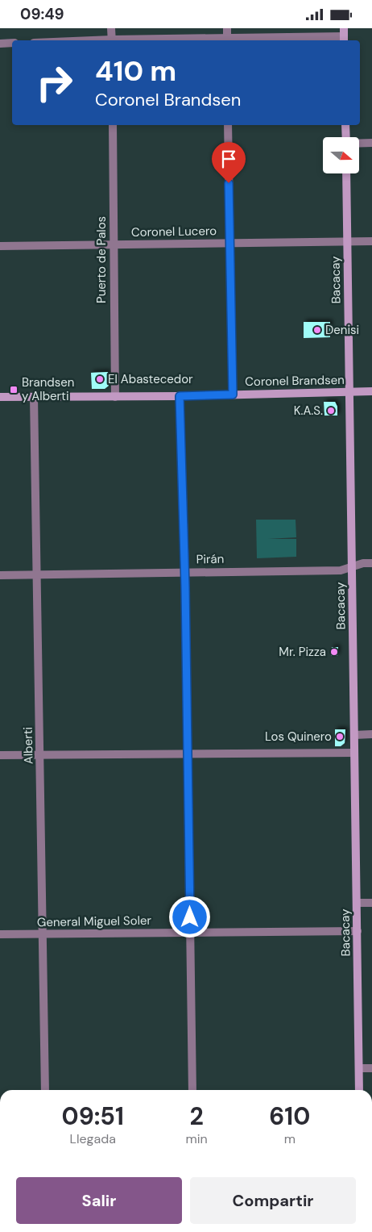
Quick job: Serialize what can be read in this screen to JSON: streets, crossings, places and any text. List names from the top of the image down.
{
  "streets": {
    "street": [
      "Coronel Lucero",
      "Puerto de Palos",
      "Bacacay",
      "Coronel Brandsen",
      "Pirán",
      "Alberti",
      "General Miguel Soler"
    ]
  },
  "crossings": [
    ["Coronel Lucero", "Puerto de Palos"],
    ["Coronel Lucero", "Bacacay"],
    ["Puerto de Palos", "Coronel Brandsen"],
    ["Bacacay", "Coronel Brandsen"],
    ["Bacacay", "Pirán"],
    ["Bacacay", "General Miguel Soler"],
    ["Coronel Brandsen", "Alberti"],
    ["Pirán", "Alberti"],
    ["Alberti", "General Miguel Soler"]
  ],
  "places": {
    "other": [
      "Denisi",
      "El Abastecedor",
      "K.A.S.",
      "Mr. Pizza",
      "Los Quinero"
    ],
    "transit": ["Brandsen y Alberti"]
  },
  "north": "right",
  "page": {
    "status": "09:49",
    "turn": ["410 m", "Coronel Brandsen"],
    "eta": [
      "09:51",
      "Llegada",
      "2",
      "min",
      "610",
      "m"
    ],
    "buttons": ["Salir", "Compartir"]
  }
}
